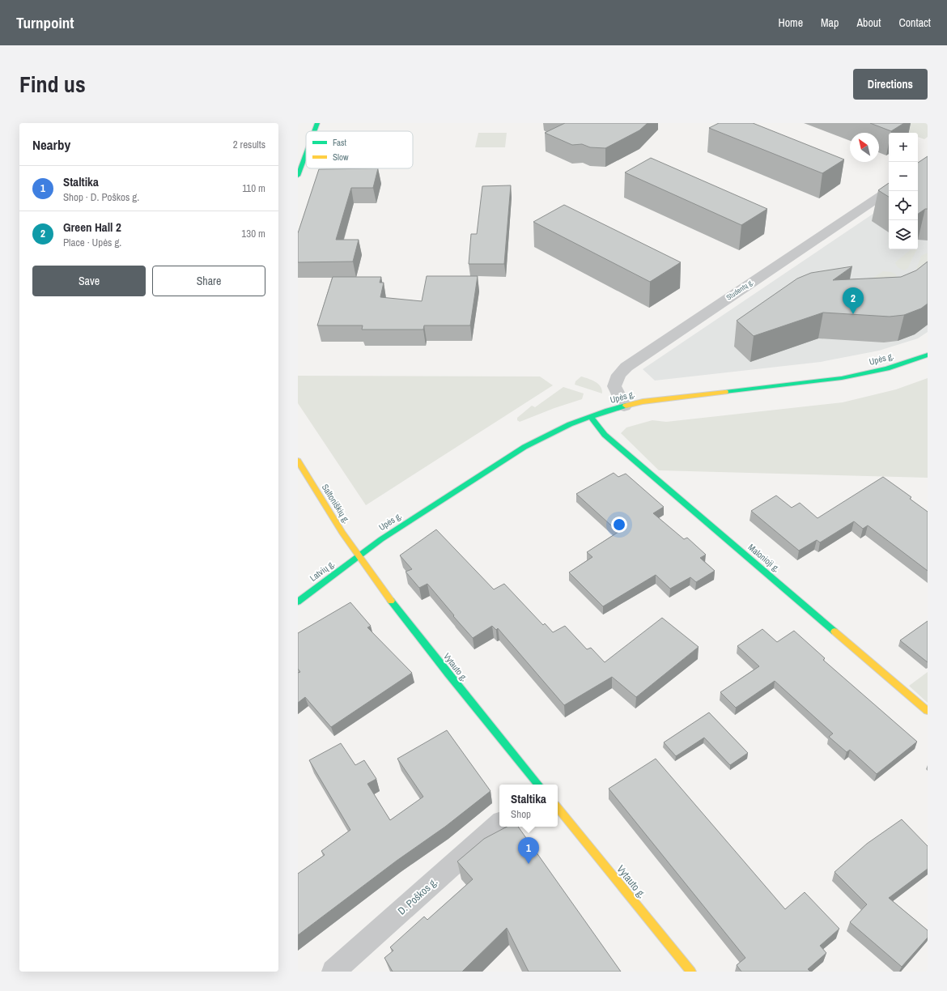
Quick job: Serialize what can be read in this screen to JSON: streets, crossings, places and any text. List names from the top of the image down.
{
  "streets": {
    "street": [
      "Studentų g.",
      "Upės g.",
      "Saltoniškių g.",
      "Malonioji g.",
      "Latvių g.",
      "Vytauto g.",
      "D. Poškos g."
    ]
  },
  "crossings": [
    ["Studentų g.", "Upės g."],
    ["Upės g.", "Saltoniškių g."],
    ["Upės g.", "Malonioji g."],
    ["Upės g.", "Latvių g."],
    ["Upės g.", "Vytauto g."],
    ["Saltoniškių g.", "Latvių g."],
    ["Saltoniškių g.", "Vytauto g."],
    ["Latvių g.", "Vytauto g."]
  ],
  "legend": ["Fast", "Slow"],
  "north": "top left",
  "page": {
    "header": "Turnpoint",
    "nav": [
      "Home",
      "Map",
      "About",
      "Contact"
    ],
    "title": "Find us",
    "buttons": [
      "Directions",
      ["Save", "Share"]
    ],
    "heading": ["Nearby", "2 results"],
    "map_buttons": ["+", "−"],
    "list": [
      {
        "mark": "1",
        "name": "Staltika",
        "note": "Shop · D. Poškos g.",
        "value": "110 m"
      },
      {
        "mark": "2",
        "name": "Green Hall 2",
        "note": "Place · Upės g.",
        "value": "130 m"
      }
    ],
    "pins": ["2", "1"],
    "popup": ["Staltika", "Shop"]
  }
}
